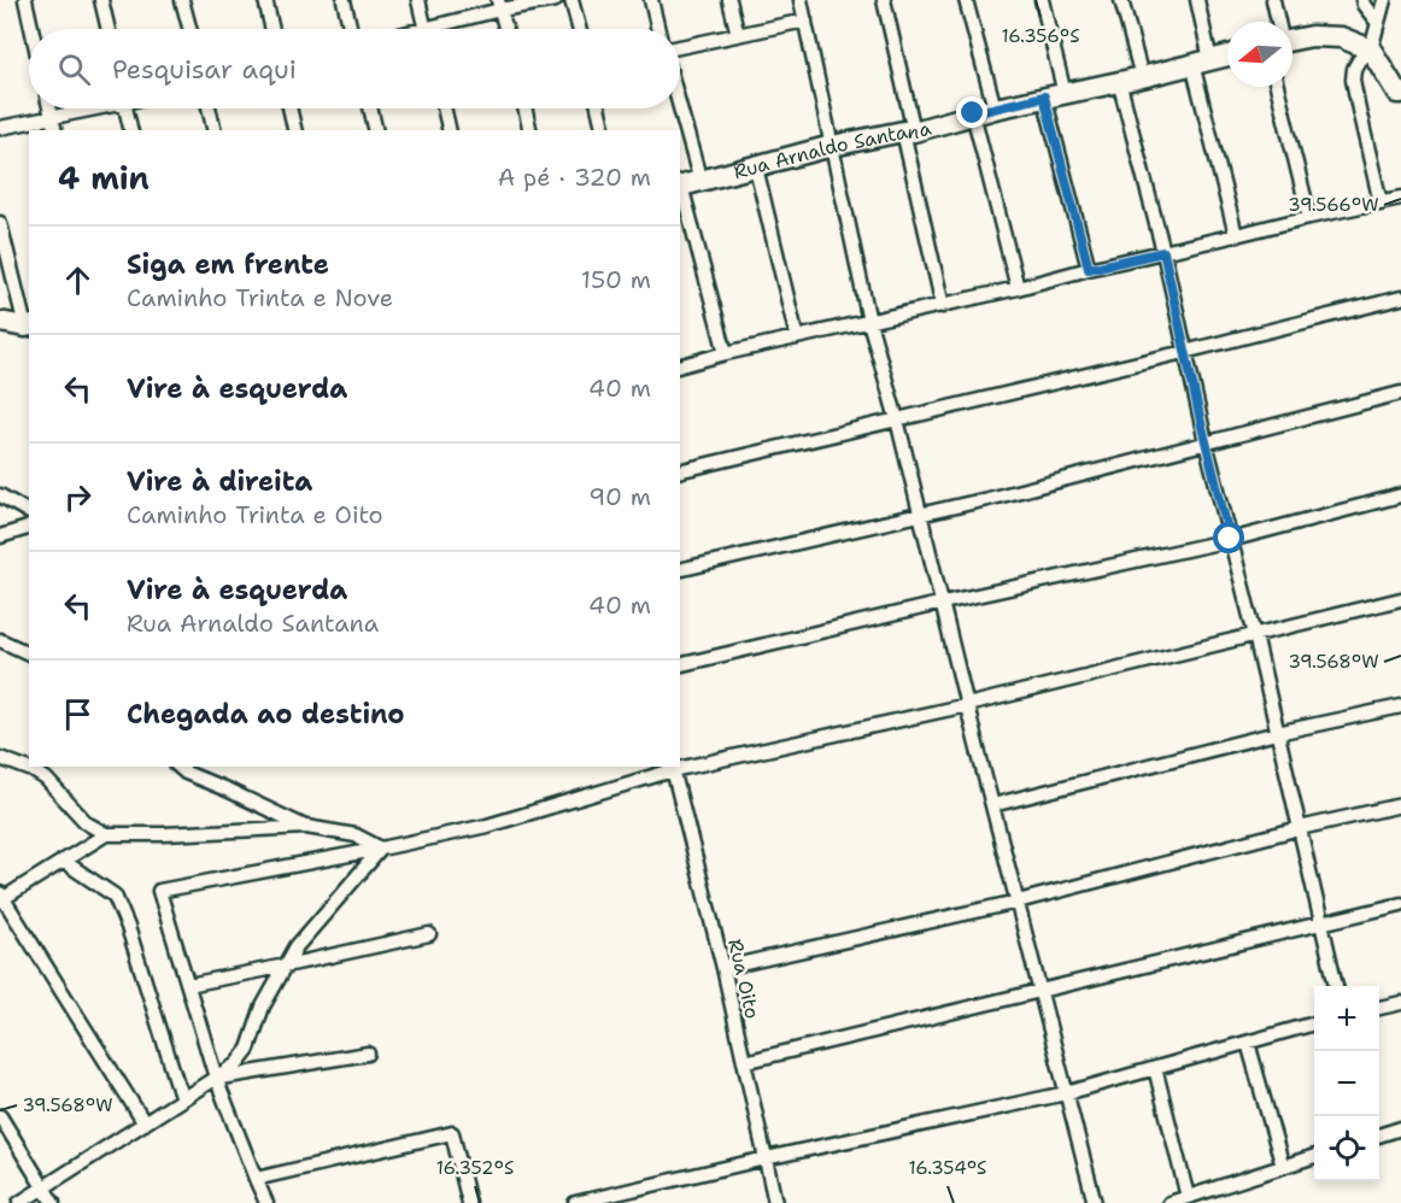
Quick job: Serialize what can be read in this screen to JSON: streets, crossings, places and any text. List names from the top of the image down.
{
  "streets": {
    "street": ["Rua Arnaldo Santana", "Rua Oito"]
  },
  "north": "left",
  "page": {
    "search": "Pesquisar aqui",
    "heading": ["4 min", "A pé · 320 m"],
    "list": [
      ["Siga em frente", "Caminho Trinta e Nove", "150 m"],
      ["Vire à esquerda", "40 m"],
      ["Vire à direita", "Caminho Trinta e Oito", "90 m"],
      ["Vire à esquerda", "Rua Arnaldo Santana", "40 m"],
      "Chegada ao destino"
    ],
    "map_buttons": ["+", "−"]
  },
  "coordinates": [
    "16.356°S",
    "39.566°W",
    "39.568°W",
    "16.352°S",
    "16.354°S"
  ]
}
